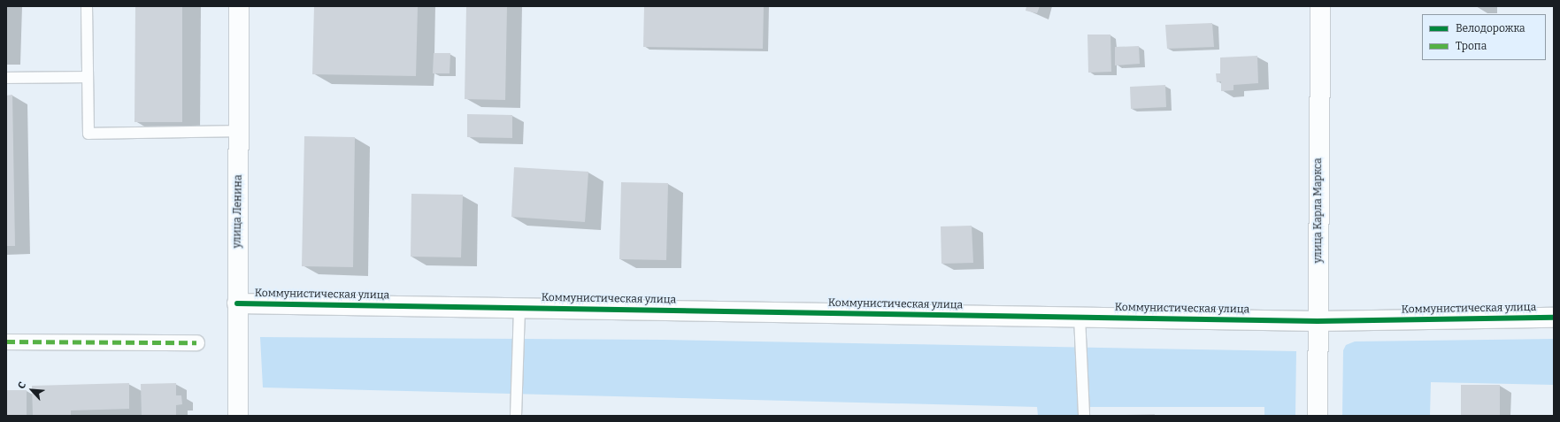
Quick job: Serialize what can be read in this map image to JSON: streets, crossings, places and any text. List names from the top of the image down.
{
  "streets": {
    "street": ["улица Карла Маркса", "улица Ленина", "Коммунистическая улица"]
  },
  "crossings": [
    ["улица Карла Маркса", "Коммунистическая улица"],
    ["улица Ленина", "Коммунистическая улица"]
  ],
  "legend": ["Велодорожка", "Тропа"],
  "north": "top left"
}
